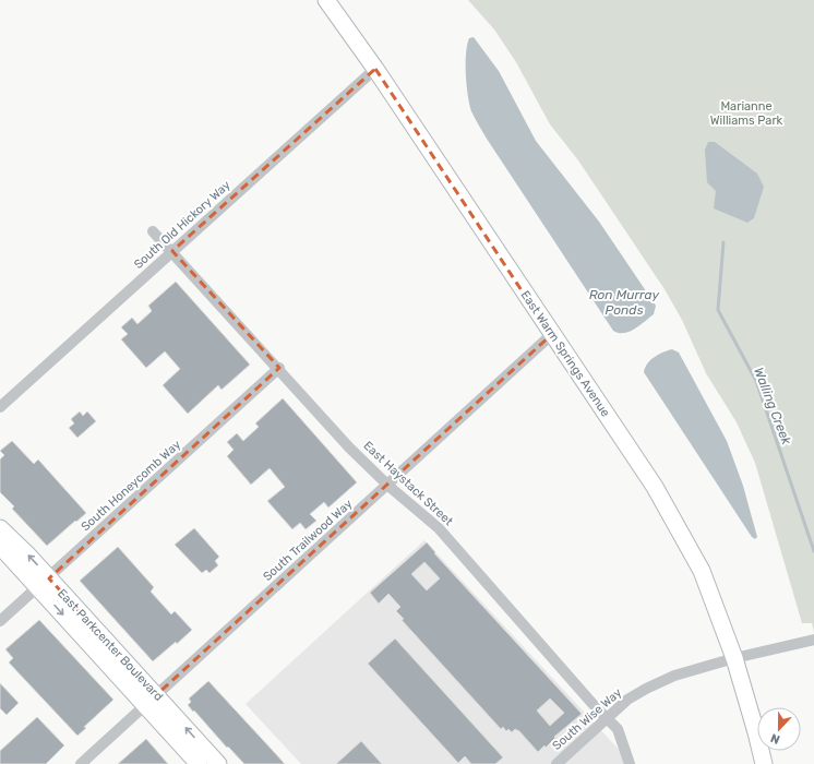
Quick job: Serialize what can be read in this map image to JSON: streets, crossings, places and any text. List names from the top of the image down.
{
  "streets": {
    "street": [
      "South Old Hickory Way",
      "East Warm Springs Avenue",
      "East Haystack Street",
      "South Honeycomb Way",
      "South Trailwood Way",
      "East Parkcenter Boulevard",
      "South Wise Way"
    ]
  },
  "crossings": [
    ["South Old Hickory Way", "East Warm Springs Avenue"],
    ["South Old Hickory Way", "East Haystack Street"],
    ["East Warm Springs Avenue", "South Trailwood Way"],
    ["East Warm Springs Avenue", "South Wise Way"],
    ["East Haystack Street", "South Honeycomb Way"],
    ["East Haystack Street", "South Trailwood Way"],
    ["East Haystack Street", "South Wise Way"],
    ["South Honeycomb Way", "East Parkcenter Boulevard"],
    ["South Trailwood Way", "East Parkcenter Boulevard"]
  ],
  "water": ["Ron Murray Ponds", "Walling Creek"],
  "parks": ["Marianne Williams Park"],
  "north": "bottom"
}
